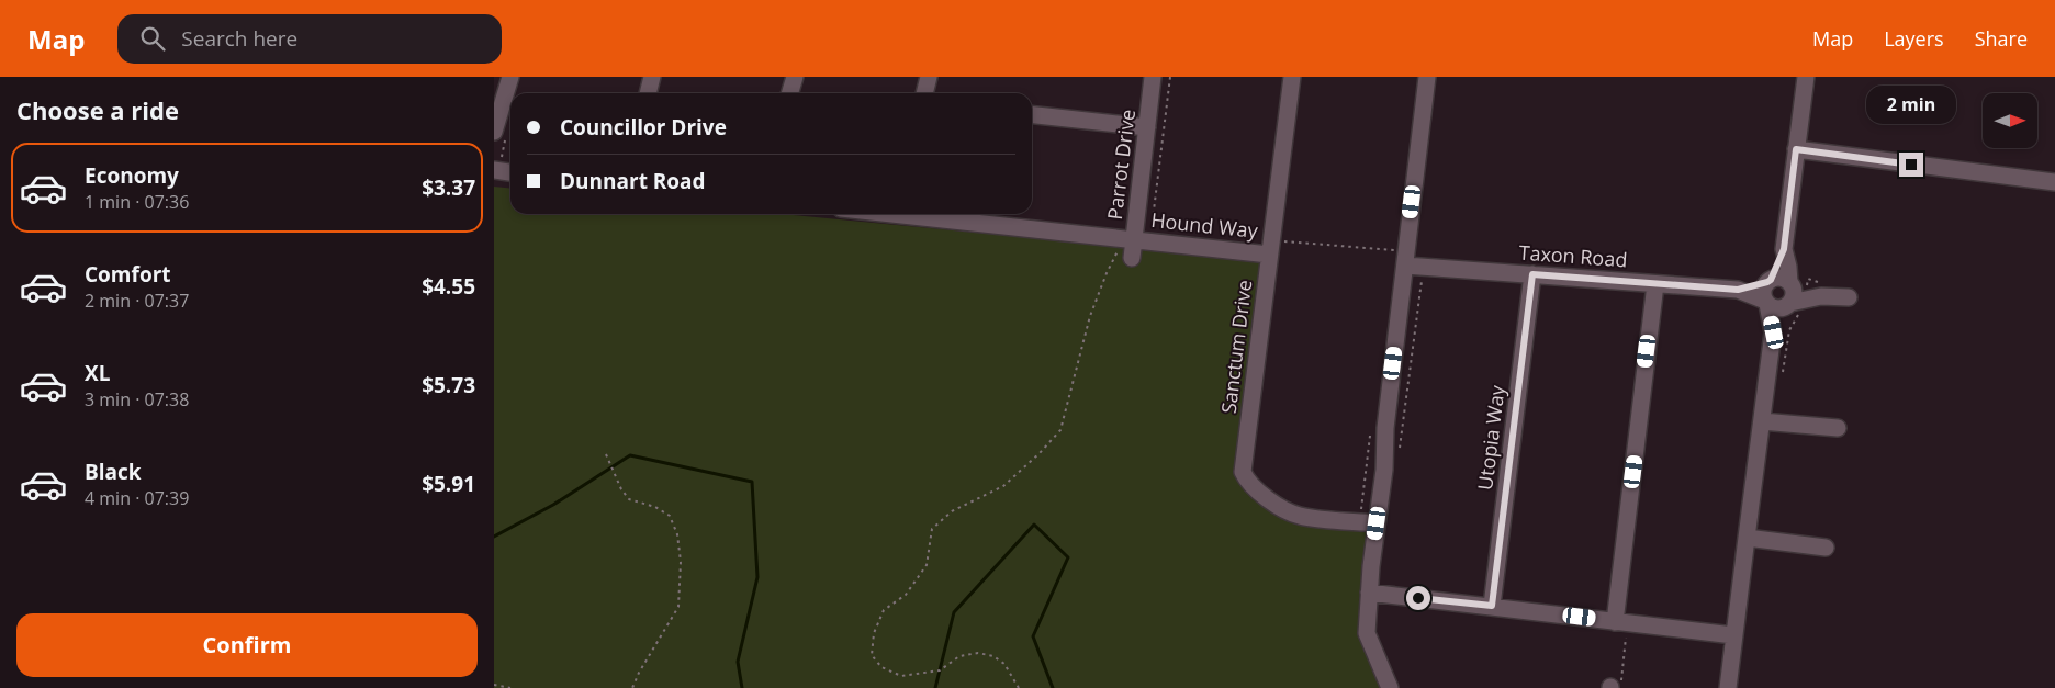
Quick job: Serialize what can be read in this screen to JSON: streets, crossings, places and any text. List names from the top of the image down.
{
  "streets": {
    "street": [
      "Parrot Drive",
      "Hound Way",
      "Taxon Road",
      "Sanctum Drive",
      "Utopia Way"
    ]
  },
  "crossings": [
    ["Parrot Drive", "Hound Way"],
    ["Hound Way", "Sanctum Drive"],
    ["Taxon Road", "Utopia Way"]
  ],
  "north": "right",
  "page": {
    "header": "Map",
    "search": "Search here",
    "nav": ["Map", "Layers", "Share"],
    "heading": "Choose a ride",
    "bubble": "2 min",
    "banner": ["Councillor Drive", "Dunnart Road"],
    "list": [
      {
        "name": "Economy",
        "note": "1 min · 07:36",
        "value": "$3.37"
      },
      {
        "name": "Comfort",
        "note": "2 min · 07:37",
        "value": "$4.55"
      },
      {
        "name": "XL",
        "note": "3 min · 07:38",
        "value": "$5.73"
      },
      {
        "name": "Black",
        "note": "4 min · 07:39",
        "value": "$5.91"
      }
    ],
    "buttons": "Confirm"
  }
}
